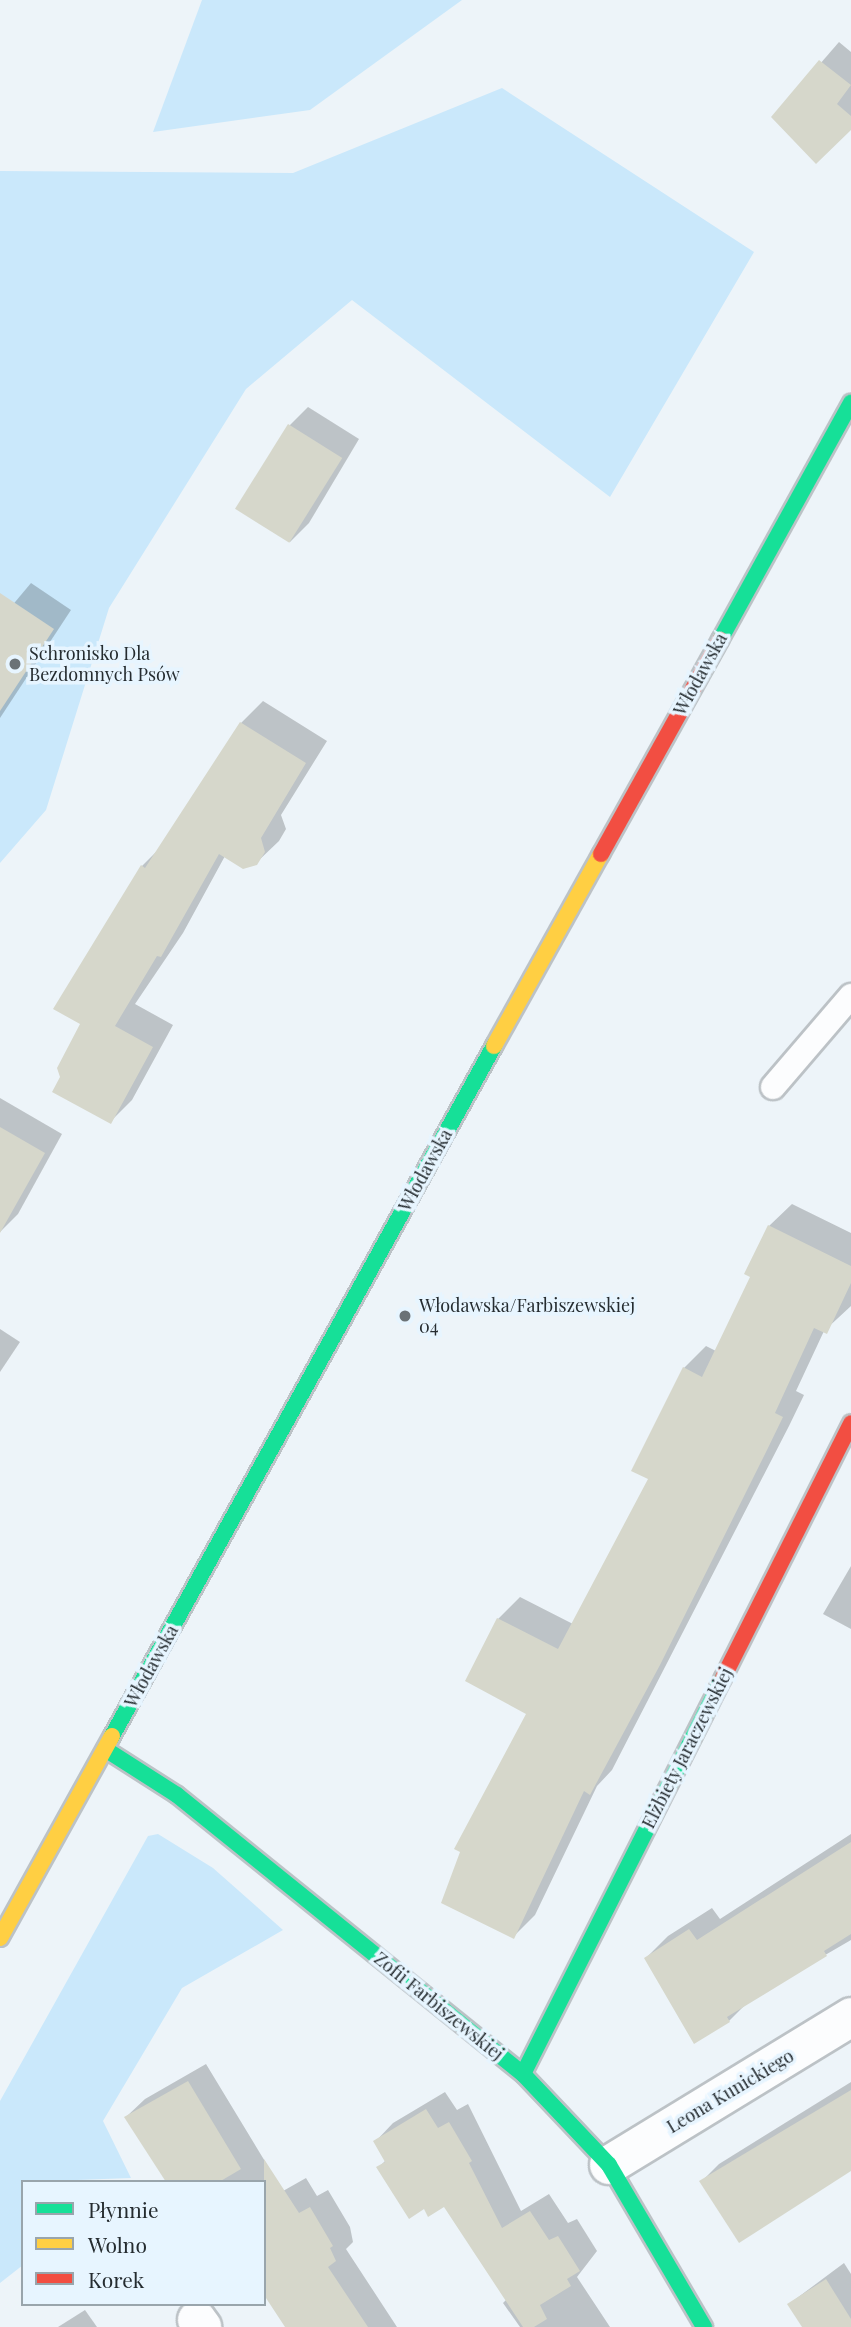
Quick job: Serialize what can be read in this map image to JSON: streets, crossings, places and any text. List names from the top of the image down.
{
  "streets": {
    "main road": ["Włodawska", "Elżbiety Jaraczewskiej", "Zofii Farbiszewskiej"],
    "street": ["Leona Kunickiego"]
  },
  "crossings": [
    ["Włodawska", "Zofii Farbiszewskiej"],
    ["Elżbiety Jaraczewskiej", "Zofii Farbiszewskiej"],
    ["Zofii Farbiszewskiej", "Leona Kunickiego"]
  ],
  "places": ["Schronisko Dla Bezdomnych Psów", "Włodawska/Farbiszewskiej 04"],
  "legend": ["Płynnie", "Wolno", "Korek"]
}
